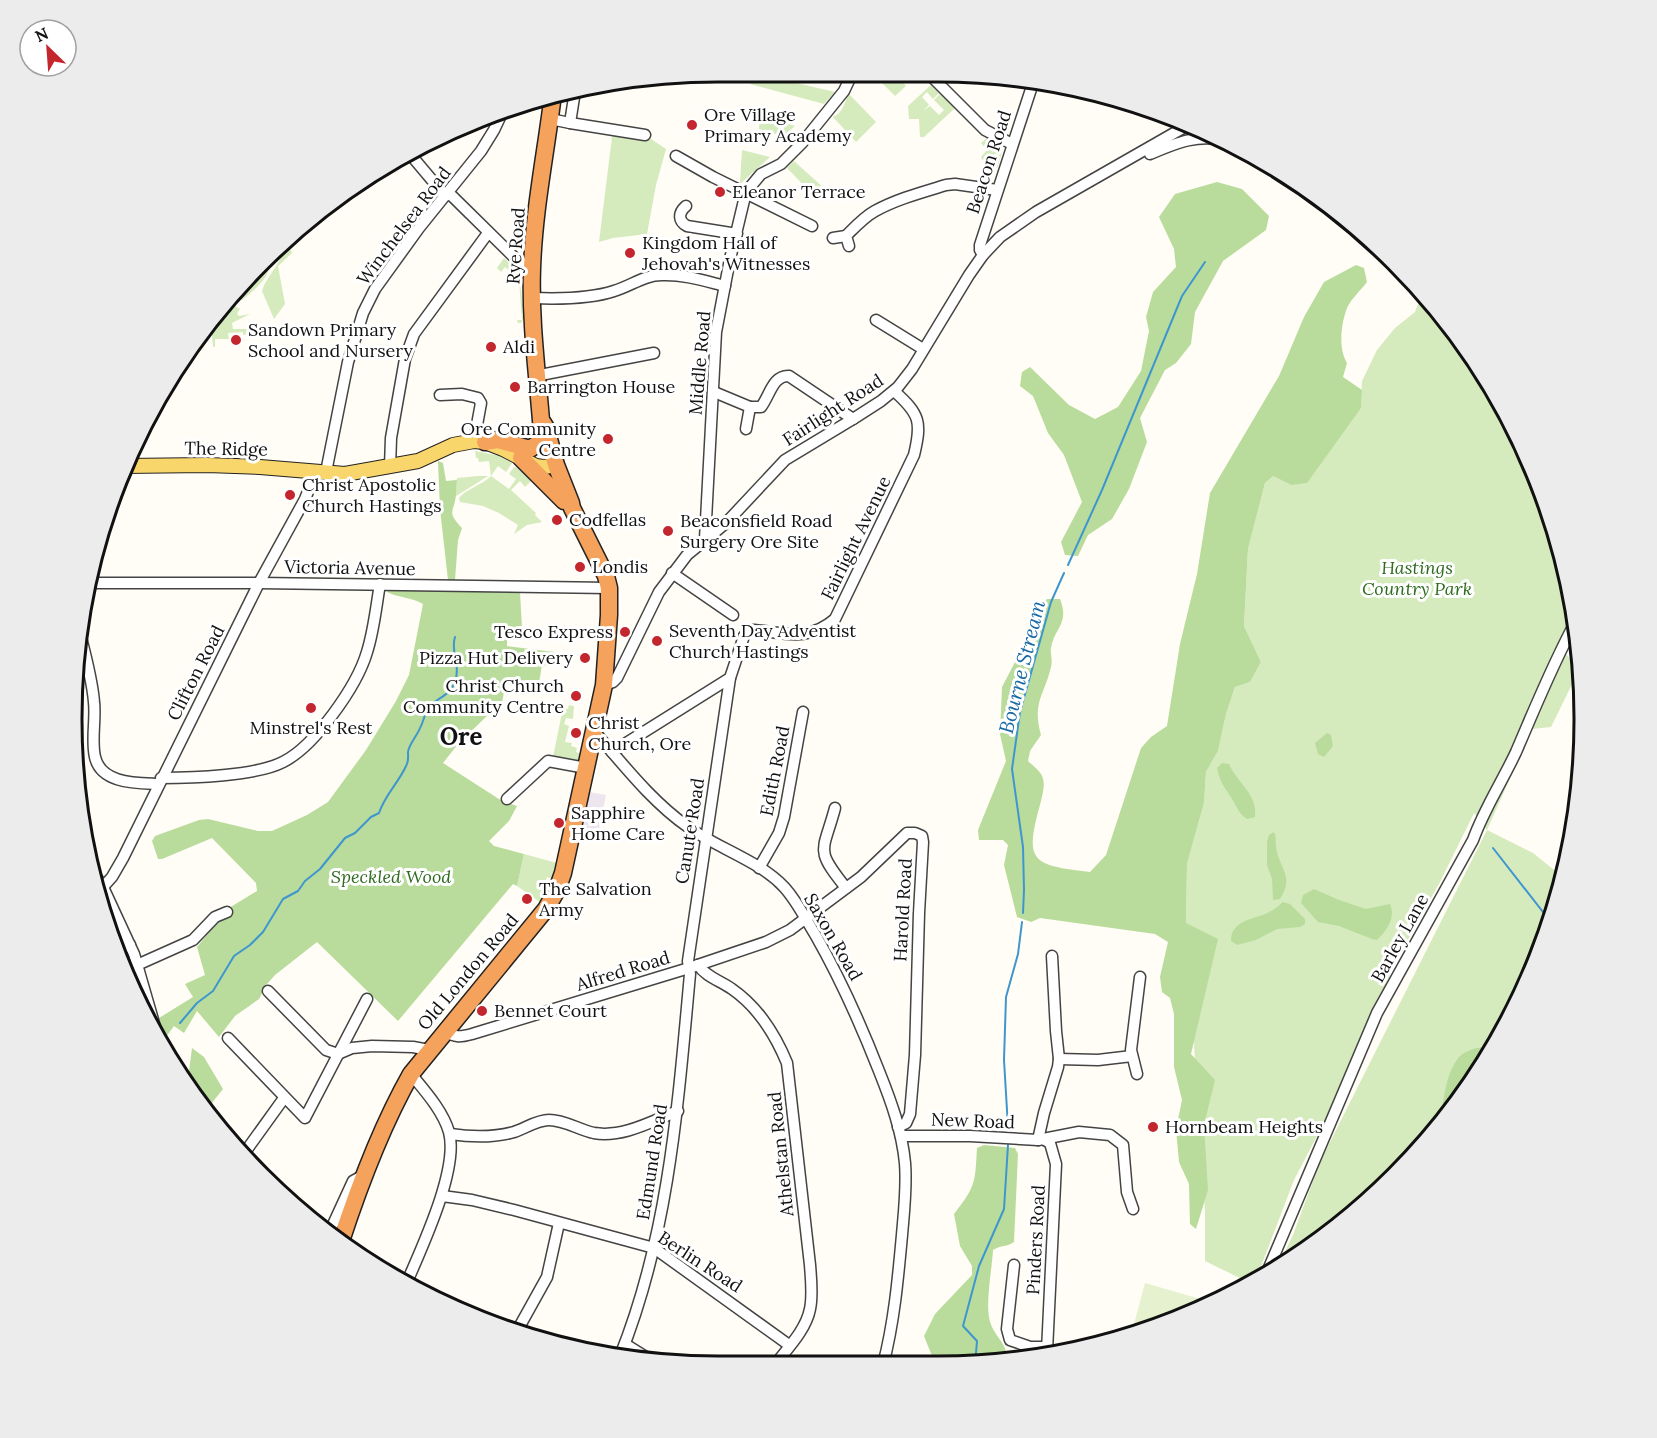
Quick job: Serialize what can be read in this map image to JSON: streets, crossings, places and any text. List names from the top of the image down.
{
  "streets": {
    "highway": ["Rye Road", "Old London Road"],
    "main road": ["The Ridge"],
    "street": [
      "Beacon Road",
      "Winchelsea Road",
      "Middle Road",
      "Fairlight Road",
      "Fairlight Avenue",
      "Victoria Avenue",
      "Clifton Road",
      "Edith Road",
      "Canute Road",
      "Harold Road",
      "Saxon Road",
      "Barley Lane",
      "Alfred Road",
      "New Road",
      "Athelstan Road",
      "Edmund Road",
      "Pinders Road",
      "Berlin Road"
    ]
  },
  "crossings": [
    ["Beacon Road", "Fairlight Road"],
    ["Winchelsea Road", "The Ridge"],
    ["Winchelsea Road", "Clifton Road"],
    ["Rye Road", "Old London Road"],
    ["Middle Road", "Fairlight Road"],
    ["Fairlight Road", "Fairlight Avenue"],
    ["Fairlight Road", "Old London Road"],
    ["The Ridge", "Clifton Road"],
    ["Fairlight Avenue", "Canute Road"],
    ["Victoria Avenue", "Clifton Road"],
    ["Victoria Avenue", "Old London Road"],
    ["Edith Road", "Saxon Road"],
    ["Canute Road", "Saxon Road"],
    ["Canute Road", "Alfred Road"],
    ["Canute Road", "Athelstan Road"],
    ["Canute Road", "Edmund Road"],
    ["Harold Road", "Saxon Road"],
    ["Harold Road", "Alfred Road"],
    ["Harold Road", "New Road"],
    ["Saxon Road", "Alfred Road"],
    ["Saxon Road", "Old London Road"],
    ["Saxon Road", "New Road"],
    ["Alfred Road", "Old London Road"],
    ["Alfred Road", "Athelstan Road"],
    ["Alfred Road", "Edmund Road"],
    ["New Road", "Pinders Road"],
    ["Athelstan Road", "Edmund Road"],
    ["Athelstan Road", "Berlin Road"],
    ["Edmund Road", "Berlin Road"]
  ],
  "districts": ["Ore"],
  "water": ["Bourne Stream"],
  "parks": ["Hastings Country Park", "Speckled Wood"],
  "places": [
    "Ore Village Primary Academy",
    "Eleanor Terrace",
    "Kingdom Hall of Jehovah's Witnesses",
    "Sandown Primary School and Nursery",
    "Aldi",
    "Barrington House",
    "Ore Community Centre",
    "Christ Apostolic Church Hastings",
    "Codfellas",
    "Beaconsfield Road Surgery Ore Site",
    "Londis",
    "Tesco Express",
    "Seventh Day Adventist Church Hastings",
    "Pizza Hut Delivery",
    "Christ Church Community Centre",
    "Minstrel's Rest",
    "Christ Church, Ore",
    "Sapphire Home Care",
    "The Salvation Army",
    "Bennet Court",
    "Hornbeam Heights"
  ],
  "north": "top left"
}
